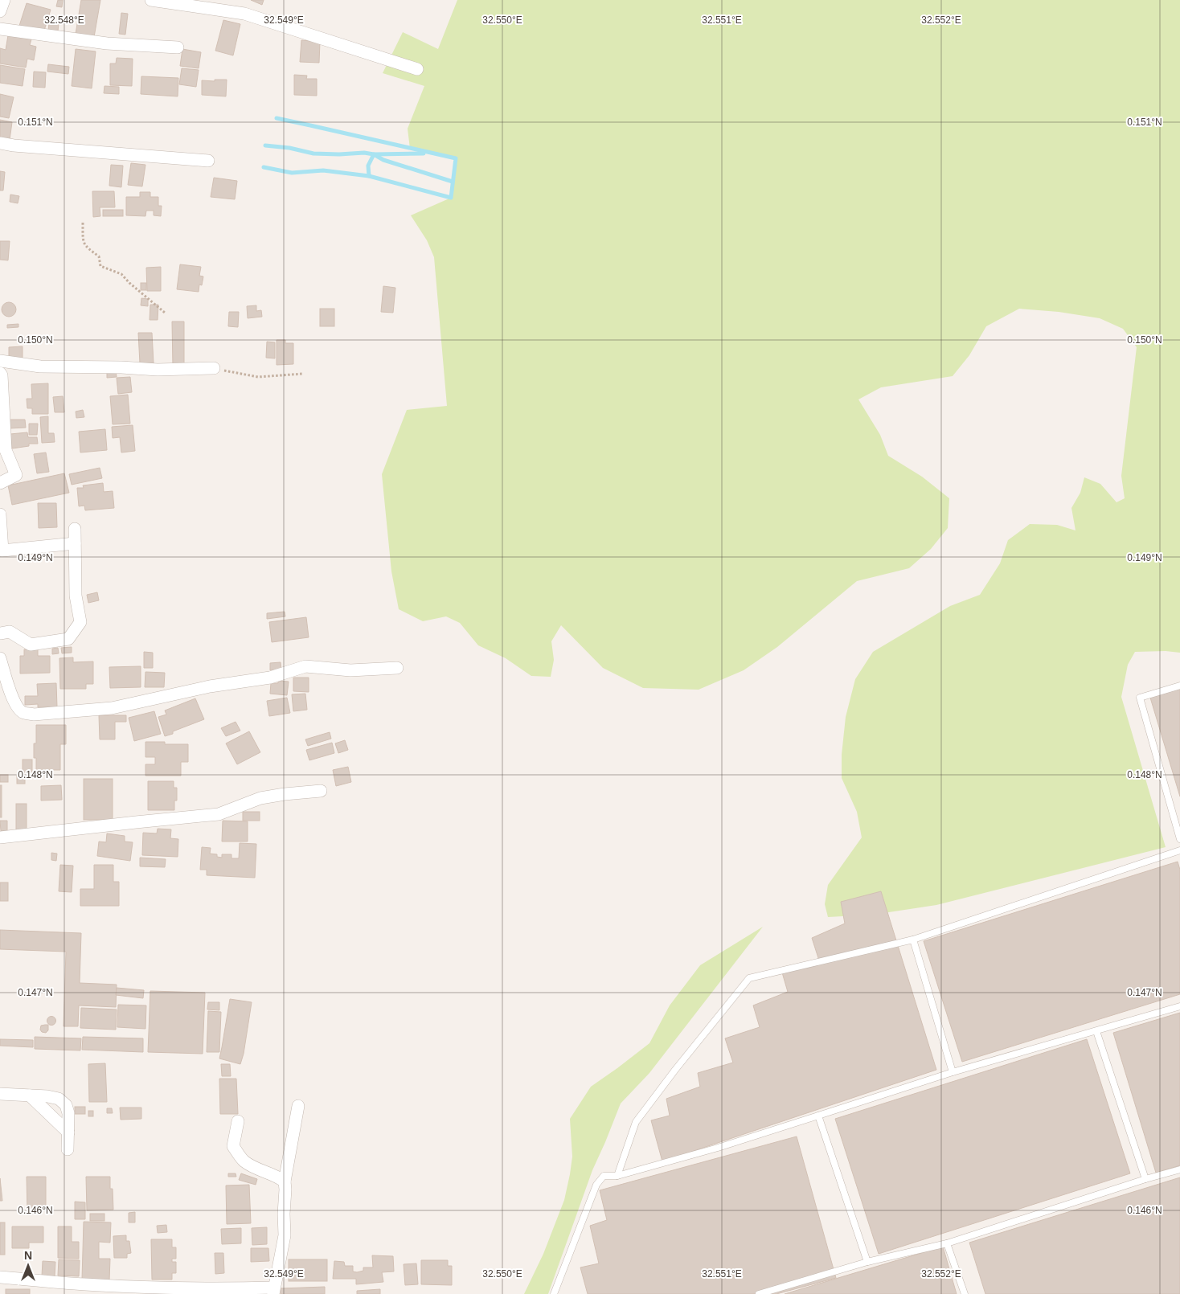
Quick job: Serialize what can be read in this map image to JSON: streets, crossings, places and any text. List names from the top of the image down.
{
  "north": "top",
  "coordinates": [
    "32.548°E",
    "32.549°E",
    "32.550°E",
    "32.551°E",
    "32.552°E",
    "0.151°N",
    "0.150°N",
    "0.149°N",
    "0.148°N",
    "0.147°N",
    "0.146°N"
  ]
}
